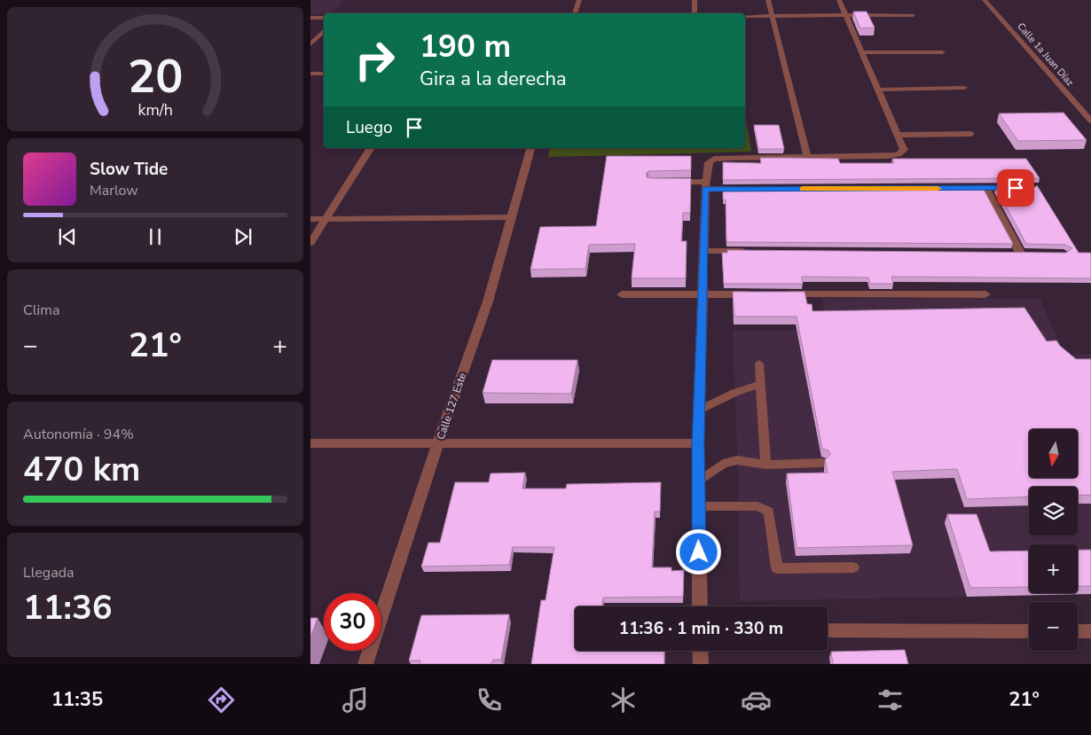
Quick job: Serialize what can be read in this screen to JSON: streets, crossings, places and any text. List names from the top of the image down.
{
  "streets": {
    "street": ["Calle 1a Juan Díaz", "Calle 127 Este"]
  },
  "north": "bottom",
  "page": {
    "turn": ["190 m", "Gira a la derecha"],
    "then": "Luego",
    "song": ["Slow Tide", "Marlow"],
    "tile": [
      "Clima",
      ["Autonomía · 94%", "470 km"],
      ["Llegada", "11:36"]
    ],
    "heat": ["−", "21°", "+"],
    "map_buttons": ["+", "−"],
    "limit": "30",
    "trip": "11:36 · 1 min · 330 m",
    "tabs": ["11:35", "21°"],
    "gauge": ["20", "km/h"]
  }
}
